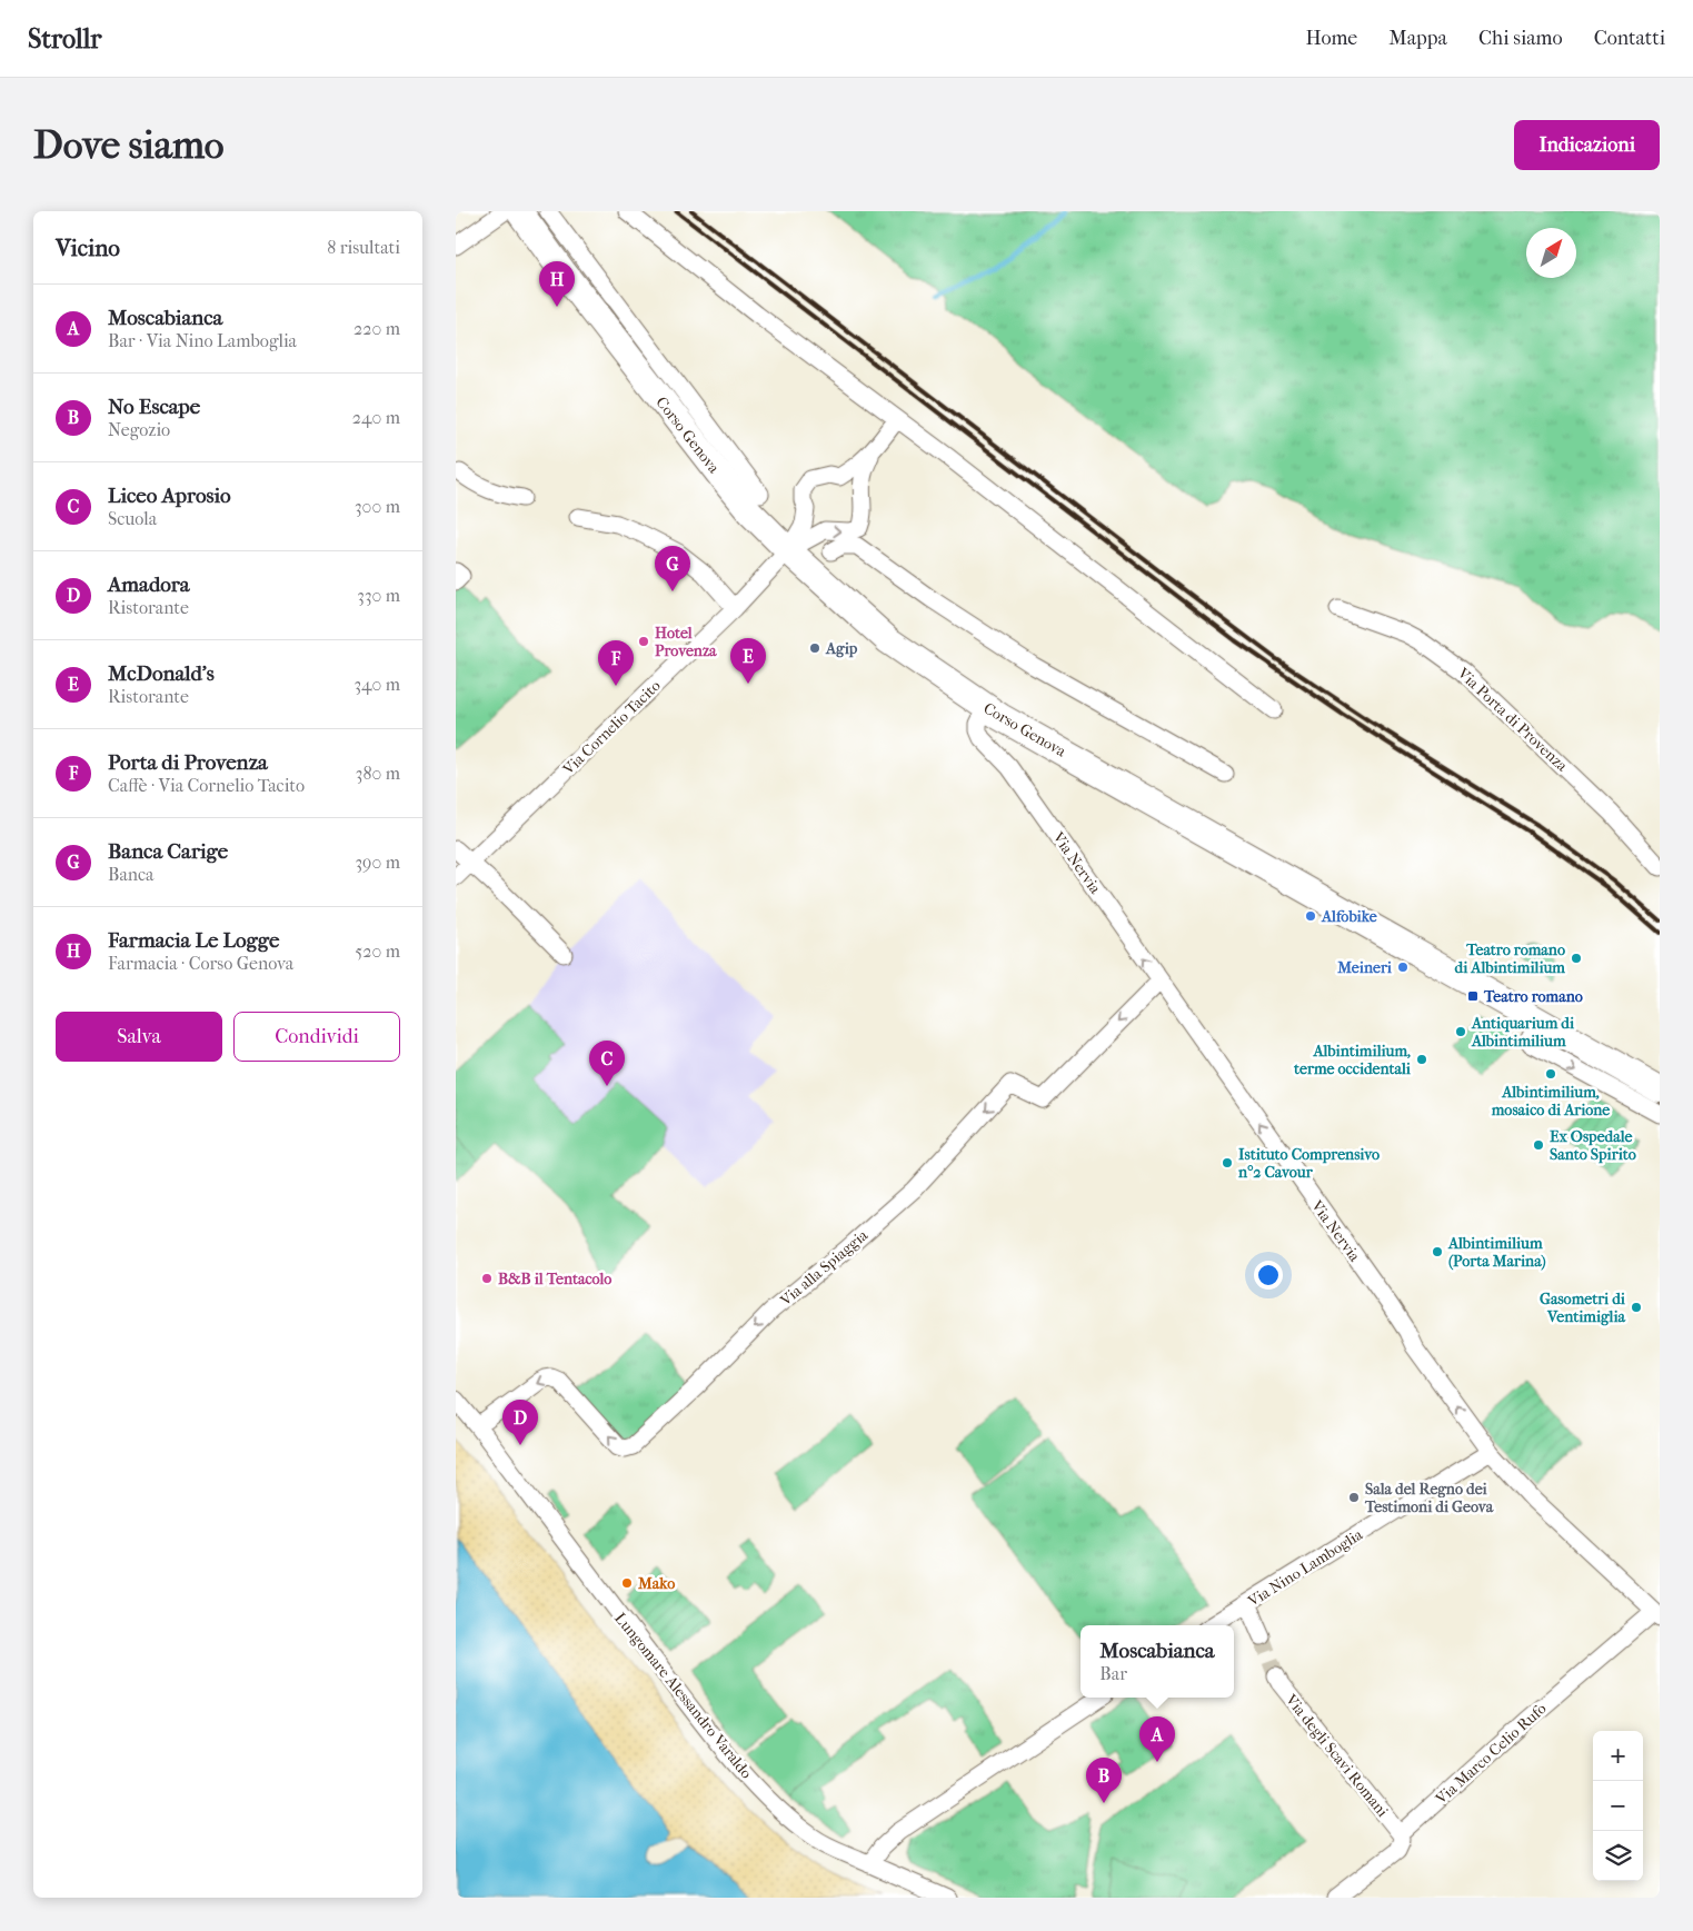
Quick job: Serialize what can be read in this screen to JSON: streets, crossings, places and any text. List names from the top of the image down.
{
  "streets": {
    "main road": ["Corso Genova"],
    "street": [
      "Via Porta di Provenza",
      "Via Cornelio Tacito",
      "Via Nervia",
      "Via alla Spiaggia",
      "Via Nino Lamboglia",
      "Lungomare Alessandro Varaldo",
      "Via Marco Celio Rufo",
      "Via degli Scavi Romani"
    ]
  },
  "crossings": [
    ["Corso Genova", "Via Cornelio Tacito"],
    ["Corso Genova", "Via Nervia"],
    ["Via Nervia", "Via alla Spiaggia"],
    ["Via Nervia", "Via Nino Lamboglia"],
    ["Via Nervia", "Via Marco Celio Rufo"],
    ["Via alla Spiaggia", "Lungomare Alessandro Varaldo"],
    ["Via Marco Celio Rufo", "Via degli Scavi Romani"]
  ],
  "one_way": ["Via Nervia", "Via alla Spiaggia"],
  "places": {
    "other": [
      "Hotel Provenza",
      "Agip",
      "Alfobike",
      "Teatro romano di Albintimilium",
      "Meineri",
      "Antiquarium di Albintimilium",
      "Albintimilium, terme occidentali",
      "Albintimilium, mosaico di Arione",
      "Ex Ospedale Santo Spirito",
      "Istituto Comprensivo n°2 Cavour",
      "Albintimilium (Porta Marina)",
      "B&B il Tentacolo",
      "Gasometri di Ventimiglia",
      "Sala del Regno dei Testimoni di Geova",
      "Mako"
    ],
    "transit": ["Teatro romano"]
  },
  "north": "top right",
  "page": {
    "header": "Strollr",
    "nav": [
      "Home",
      "Mappa",
      "Chi siamo",
      "Contatti"
    ],
    "buttons": [
      "Indicazioni",
      ["Salva", "Condividi"]
    ],
    "title": "Dove siamo",
    "heading": ["Vicino", "8 risultati"],
    "pins": [
      "H",
      "G",
      "E",
      "F",
      "C",
      "D",
      "A",
      "B"
    ],
    "list": [
      {
        "mark": "A",
        "name": "Moscabianca",
        "note": "Bar · Via Nino Lamboglia",
        "value": "220 m"
      },
      {
        "mark": "B",
        "name": "No Escape",
        "note": "Negozio",
        "value": "240 m"
      },
      {
        "mark": "C",
        "name": "Liceo Aprosio",
        "note": "Scuola",
        "value": "300 m"
      },
      {
        "mark": "D",
        "name": "Amadora",
        "note": "Ristorante",
        "value": "330 m"
      },
      {
        "mark": "E",
        "name": "McDonald's",
        "note": "Ristorante",
        "value": "340 m"
      },
      {
        "mark": "F",
        "name": "Porta di Provenza",
        "note": "Caffè · Via Cornelio Tacito",
        "value": "380 m"
      },
      {
        "mark": "G",
        "name": "Banca Carige",
        "note": "Banca",
        "value": "390 m"
      },
      {
        "mark": "H",
        "name": "Farmacia Le Logge",
        "note": "Farmacia · Corso Genova",
        "value": "520 m"
      }
    ],
    "popup": ["Moscabianca", "Bar"],
    "map_buttons": ["+", "−"]
  }
}
